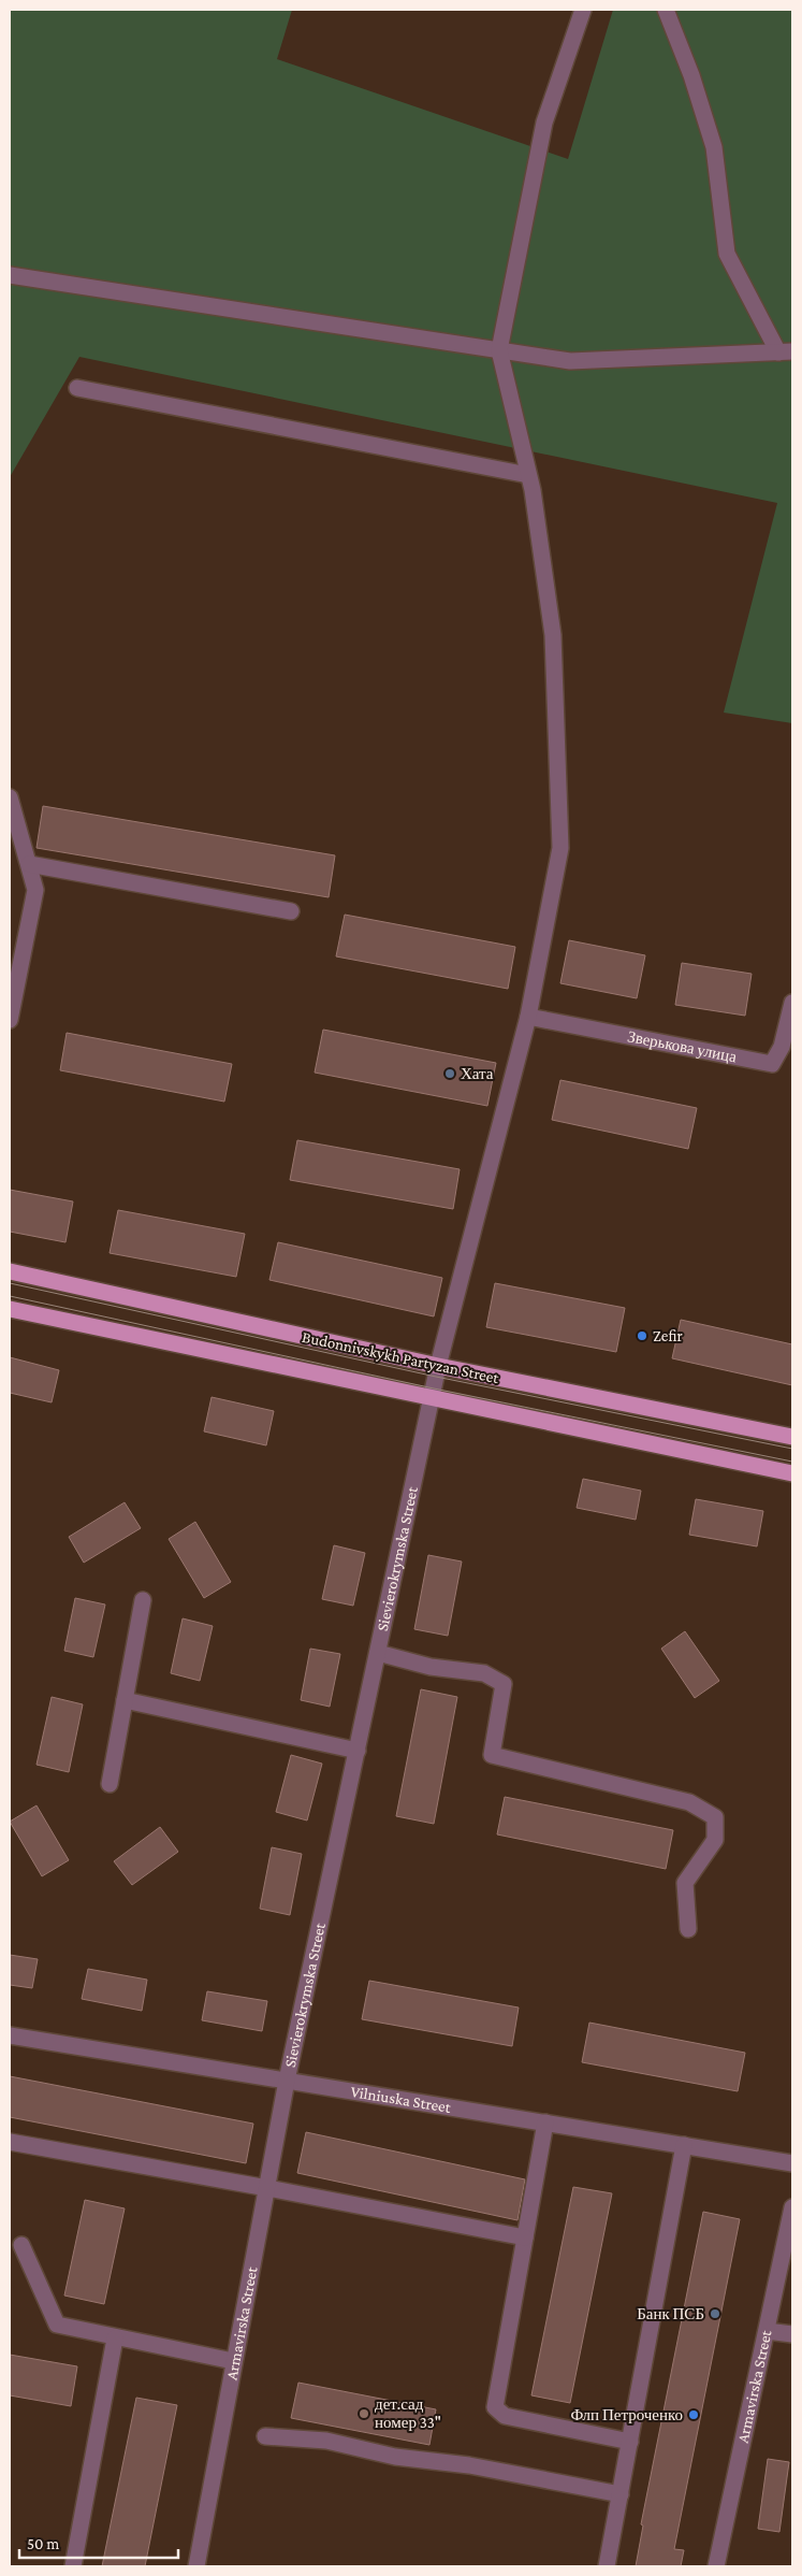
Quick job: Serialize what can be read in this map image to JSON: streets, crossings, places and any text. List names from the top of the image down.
{
  "streets": {
    "main road": ["Budonnivskykh Partyzan Street"],
    "street": [
      "Зверькова улица",
      "Sievierokrymska Street",
      "Vilniuska Street",
      "Armavirska Street"
    ]
  },
  "crossings": [
    ["Зверькова улица", "Sievierokrymska Street"],
    ["Budonnivskykh Partyzan Street", "Sievierokrymska Street"],
    ["Sievierokrymska Street", "Vilniuska Street"],
    ["Sievierokrymska Street", "Armavirska Street"],
    ["Vilniuska Street", "Armavirska Street"]
  ],
  "places": [
    "Хата",
    "Zefir",
    "Банк ПСБ",
    "дет.сад номер 33\"",
    "Флп Петроченко"
  ],
  "scale_bar": "50 m"
}
